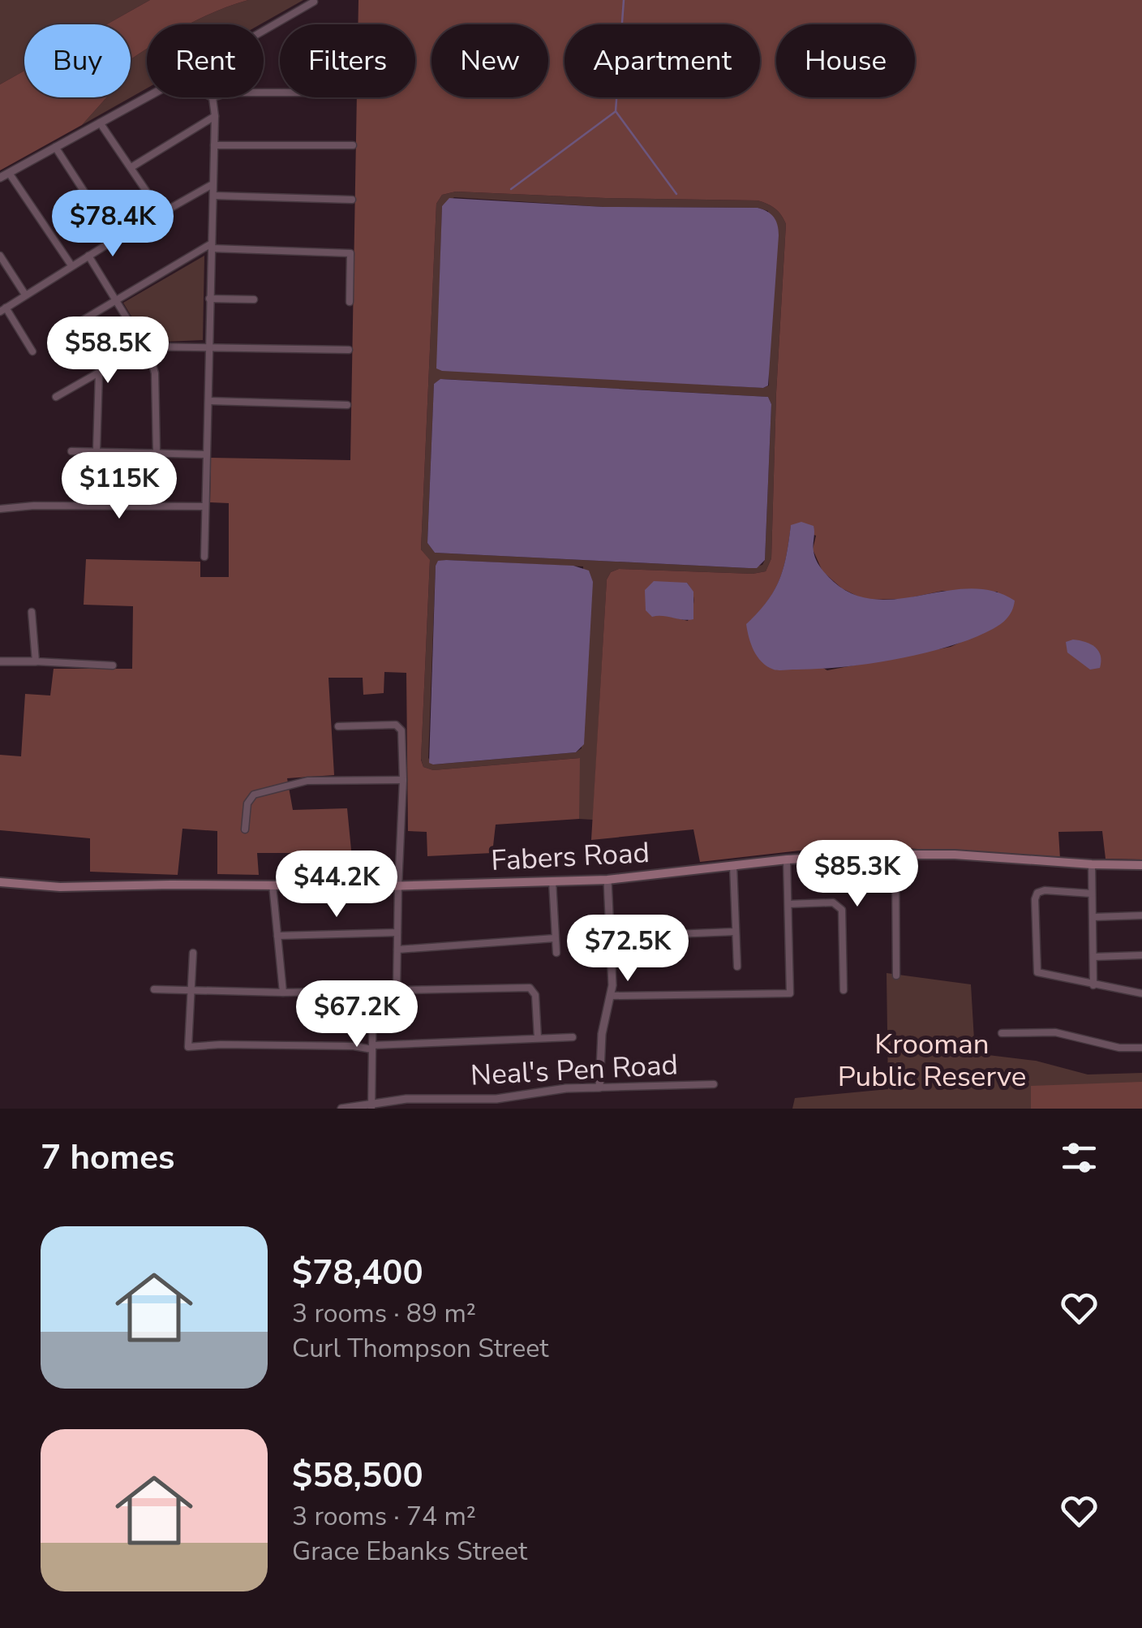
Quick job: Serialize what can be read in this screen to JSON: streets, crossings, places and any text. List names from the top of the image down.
{
  "streets": {
    "main road": ["Fabers Road"],
    "street": ["Neal's Pen Road"]
  },
  "parks": ["Krooman Public Reserve"],
  "page": {
    "chip": [
      "Buy",
      "Rent",
      "Filters",
      "New",
      "Apartment",
      "House"
    ],
    "price": [
      "$78.4K",
      "$58.5K",
      "$115K",
      "$85.3K",
      "$44.2K",
      "$72.5K",
      "$67.2K"
    ],
    "heading": "7 homes",
    "list": [
      {
        "name": "$78,400",
        "note": "3 rooms · 89 m² · Curl Thompson Street"
      },
      {
        "name": "$58,500",
        "note": "3 rooms · 74 m² · Grace Ebanks Street"
      }
    ]
  }
}
